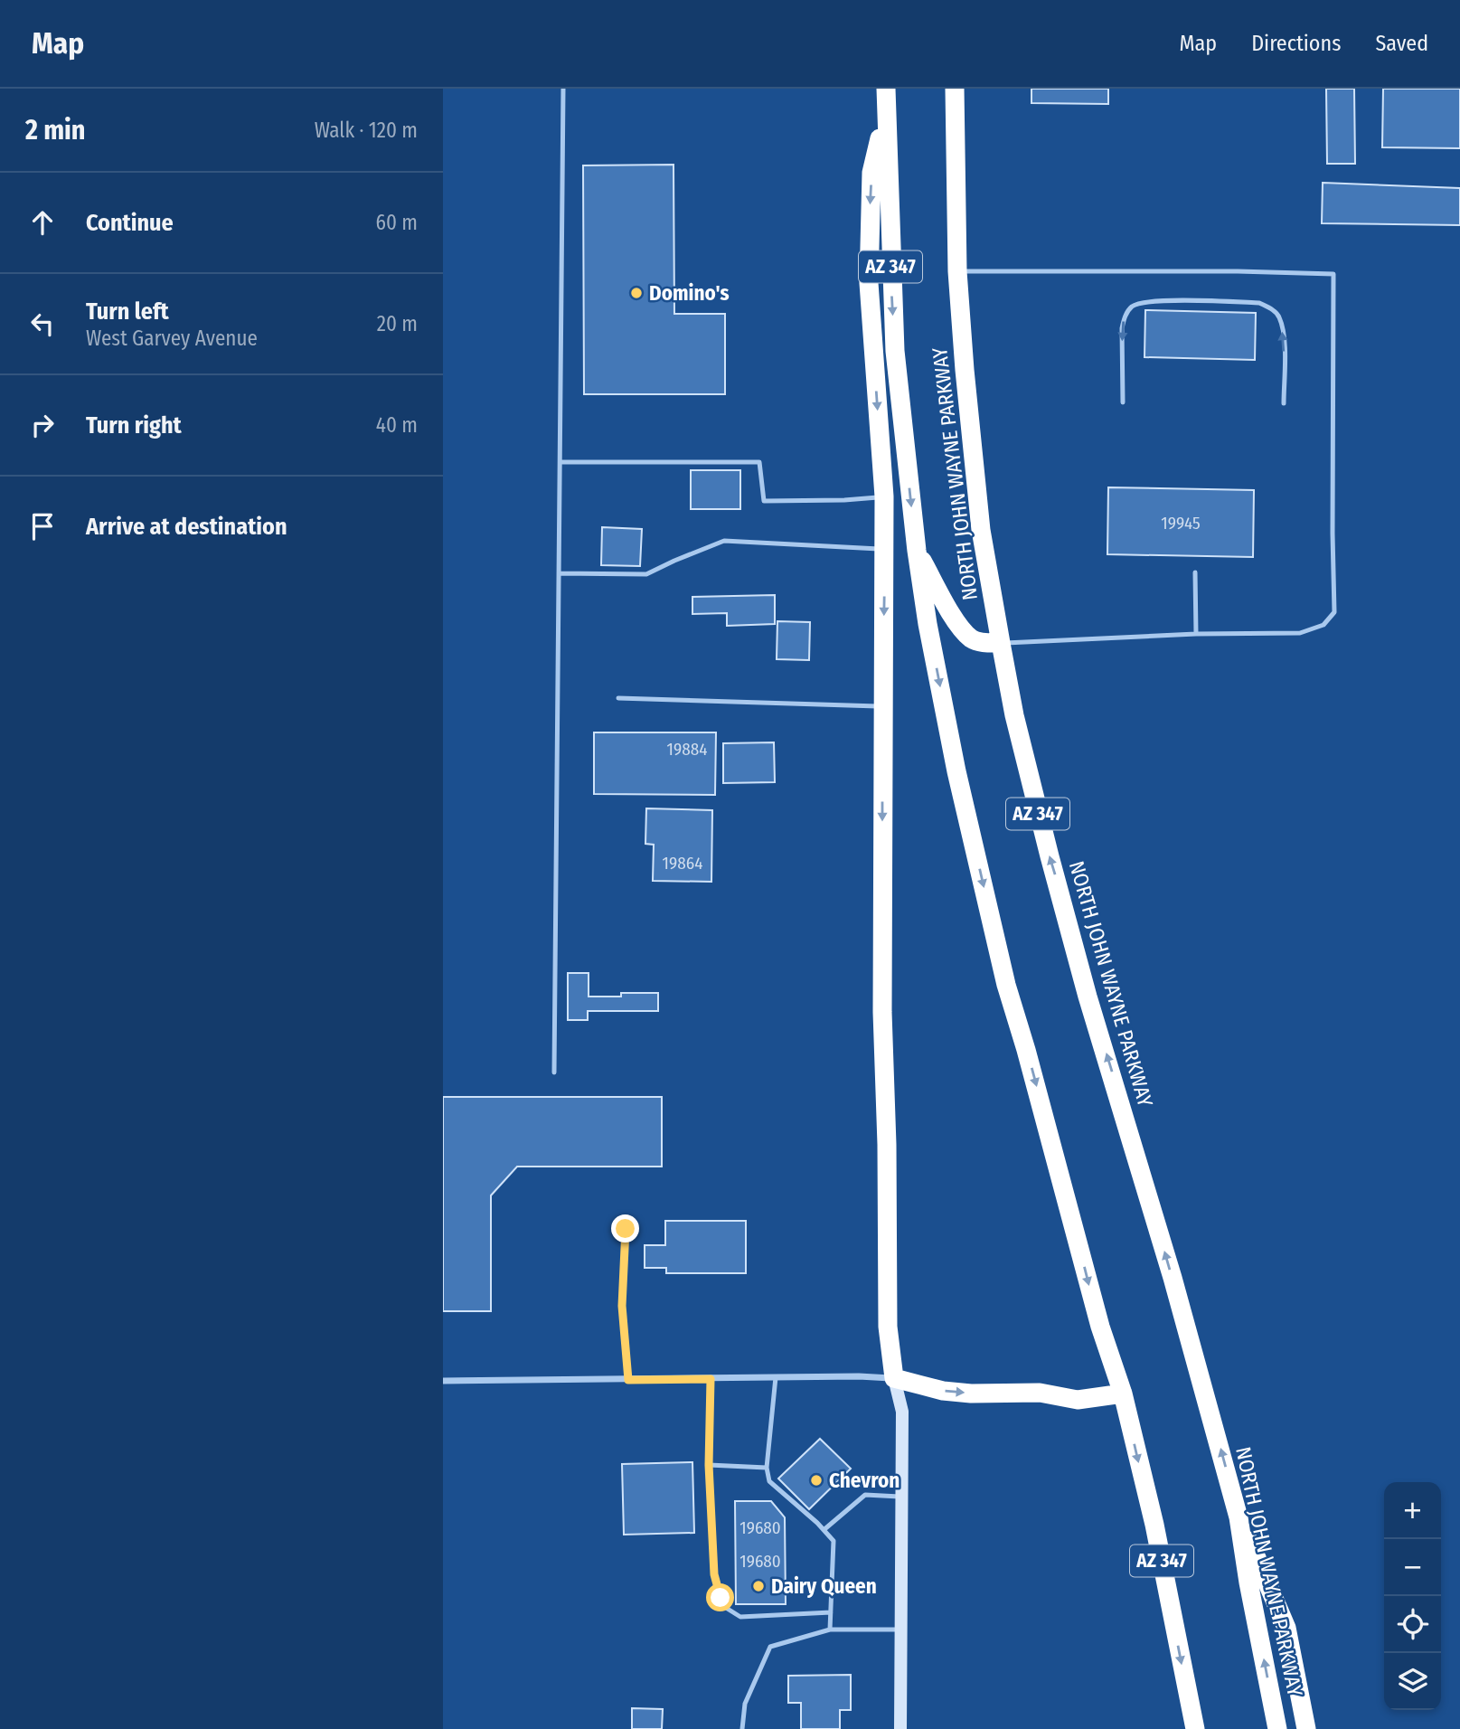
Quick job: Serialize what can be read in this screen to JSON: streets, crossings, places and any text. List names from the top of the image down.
{
  "streets": {
    "highway": ["AZ 347", "NORTH JOHN WAYNE PARKWAY"]
  },
  "places": ["Domino's", "Chevron", "Dairy Queen"],
  "house_numbers": [
    "19945",
    "19884",
    "19864",
    "19680",
    "19680"
  ],
  "page": {
    "header": "Map",
    "nav": ["Map", "Directions", "Saved"],
    "heading": ["2 min", "Walk · 120 m"],
    "list": [
      ["Continue", "60 m"],
      ["Turn left", "West Garvey Avenue", "20 m"],
      ["Turn right", "40 m"],
      "Arrive at destination"
    ],
    "map_buttons": ["+", "−"]
  }
}
